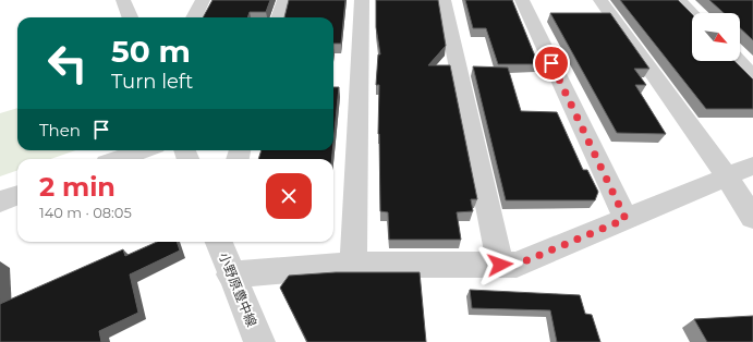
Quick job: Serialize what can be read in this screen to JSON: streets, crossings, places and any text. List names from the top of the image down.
{
  "streets": {
    "street": ["小野原豊中線"]
  },
  "north": "bottom right",
  "page": {
    "turn": ["50 m", "Turn left"],
    "then": "Then",
    "heading": ["2 min", "140 m · 08:05"]
  }
}
